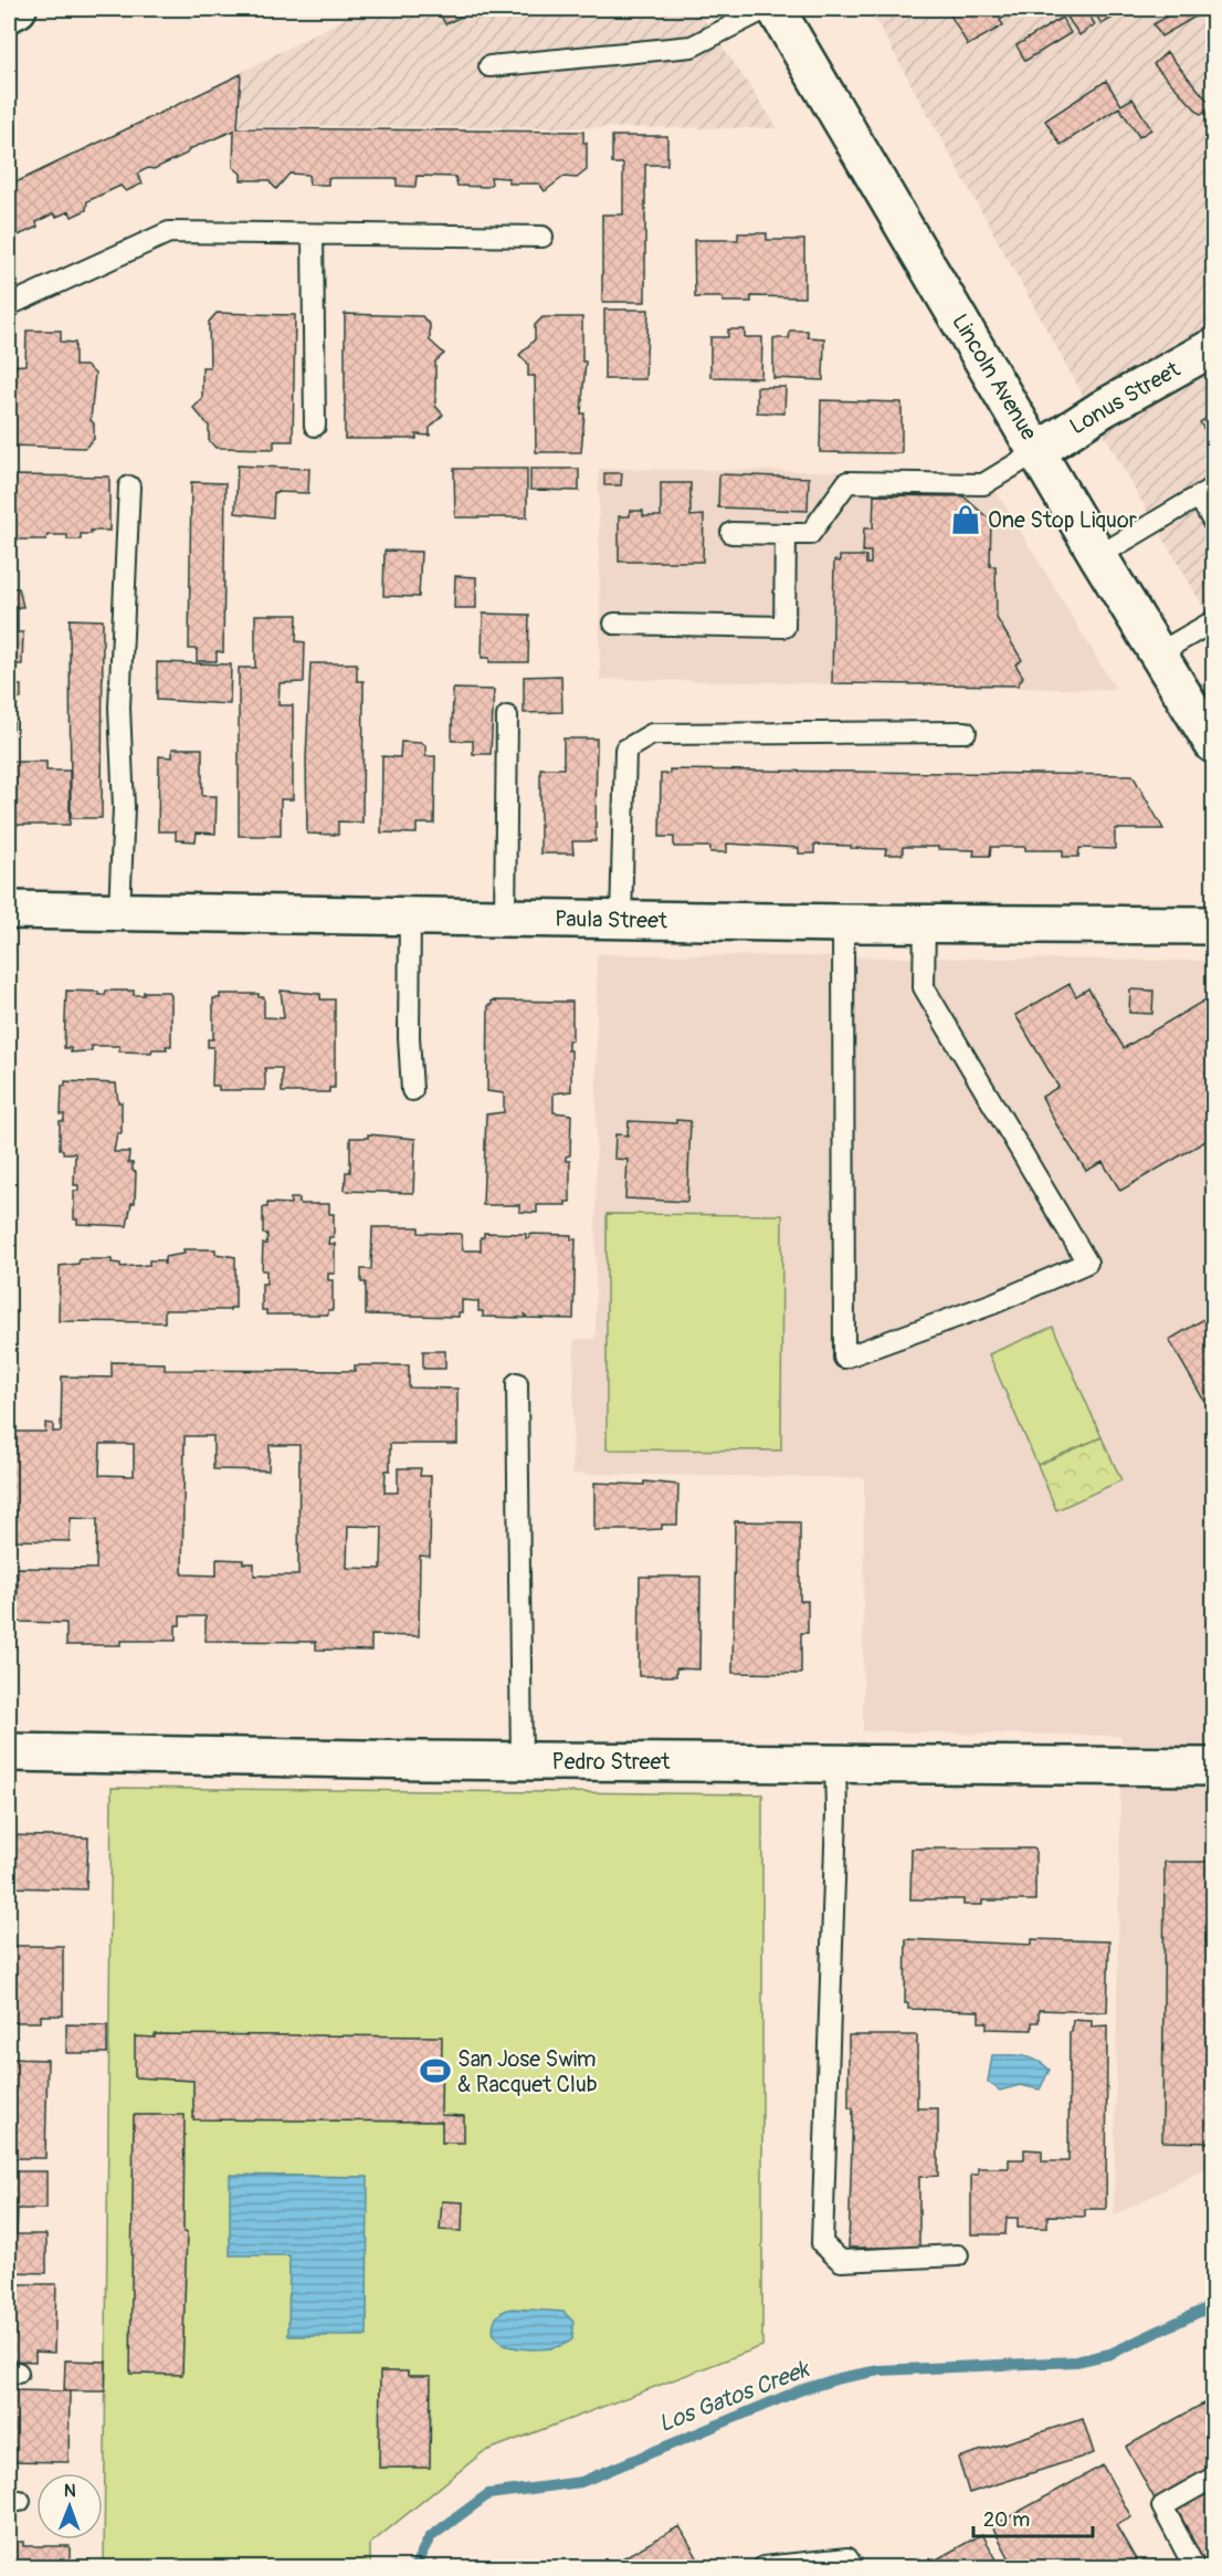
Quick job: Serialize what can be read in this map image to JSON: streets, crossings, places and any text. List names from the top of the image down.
{
  "streets": {
    "main road": [
      "Lincoln Avenue",
      "Lonus Street",
      "Paula Street",
      "Pedro Street"
    ]
  },
  "crossings": [
    ["Lincoln Avenue", "Lonus Street"]
  ],
  "water": ["Los Gatos Creek"],
  "places": {
    "shop": ["One Stop Liquor"],
    "sports": ["San Jose Swim & Racquet Club"]
  },
  "scale_bar": "20 m",
  "north": "top"
}
